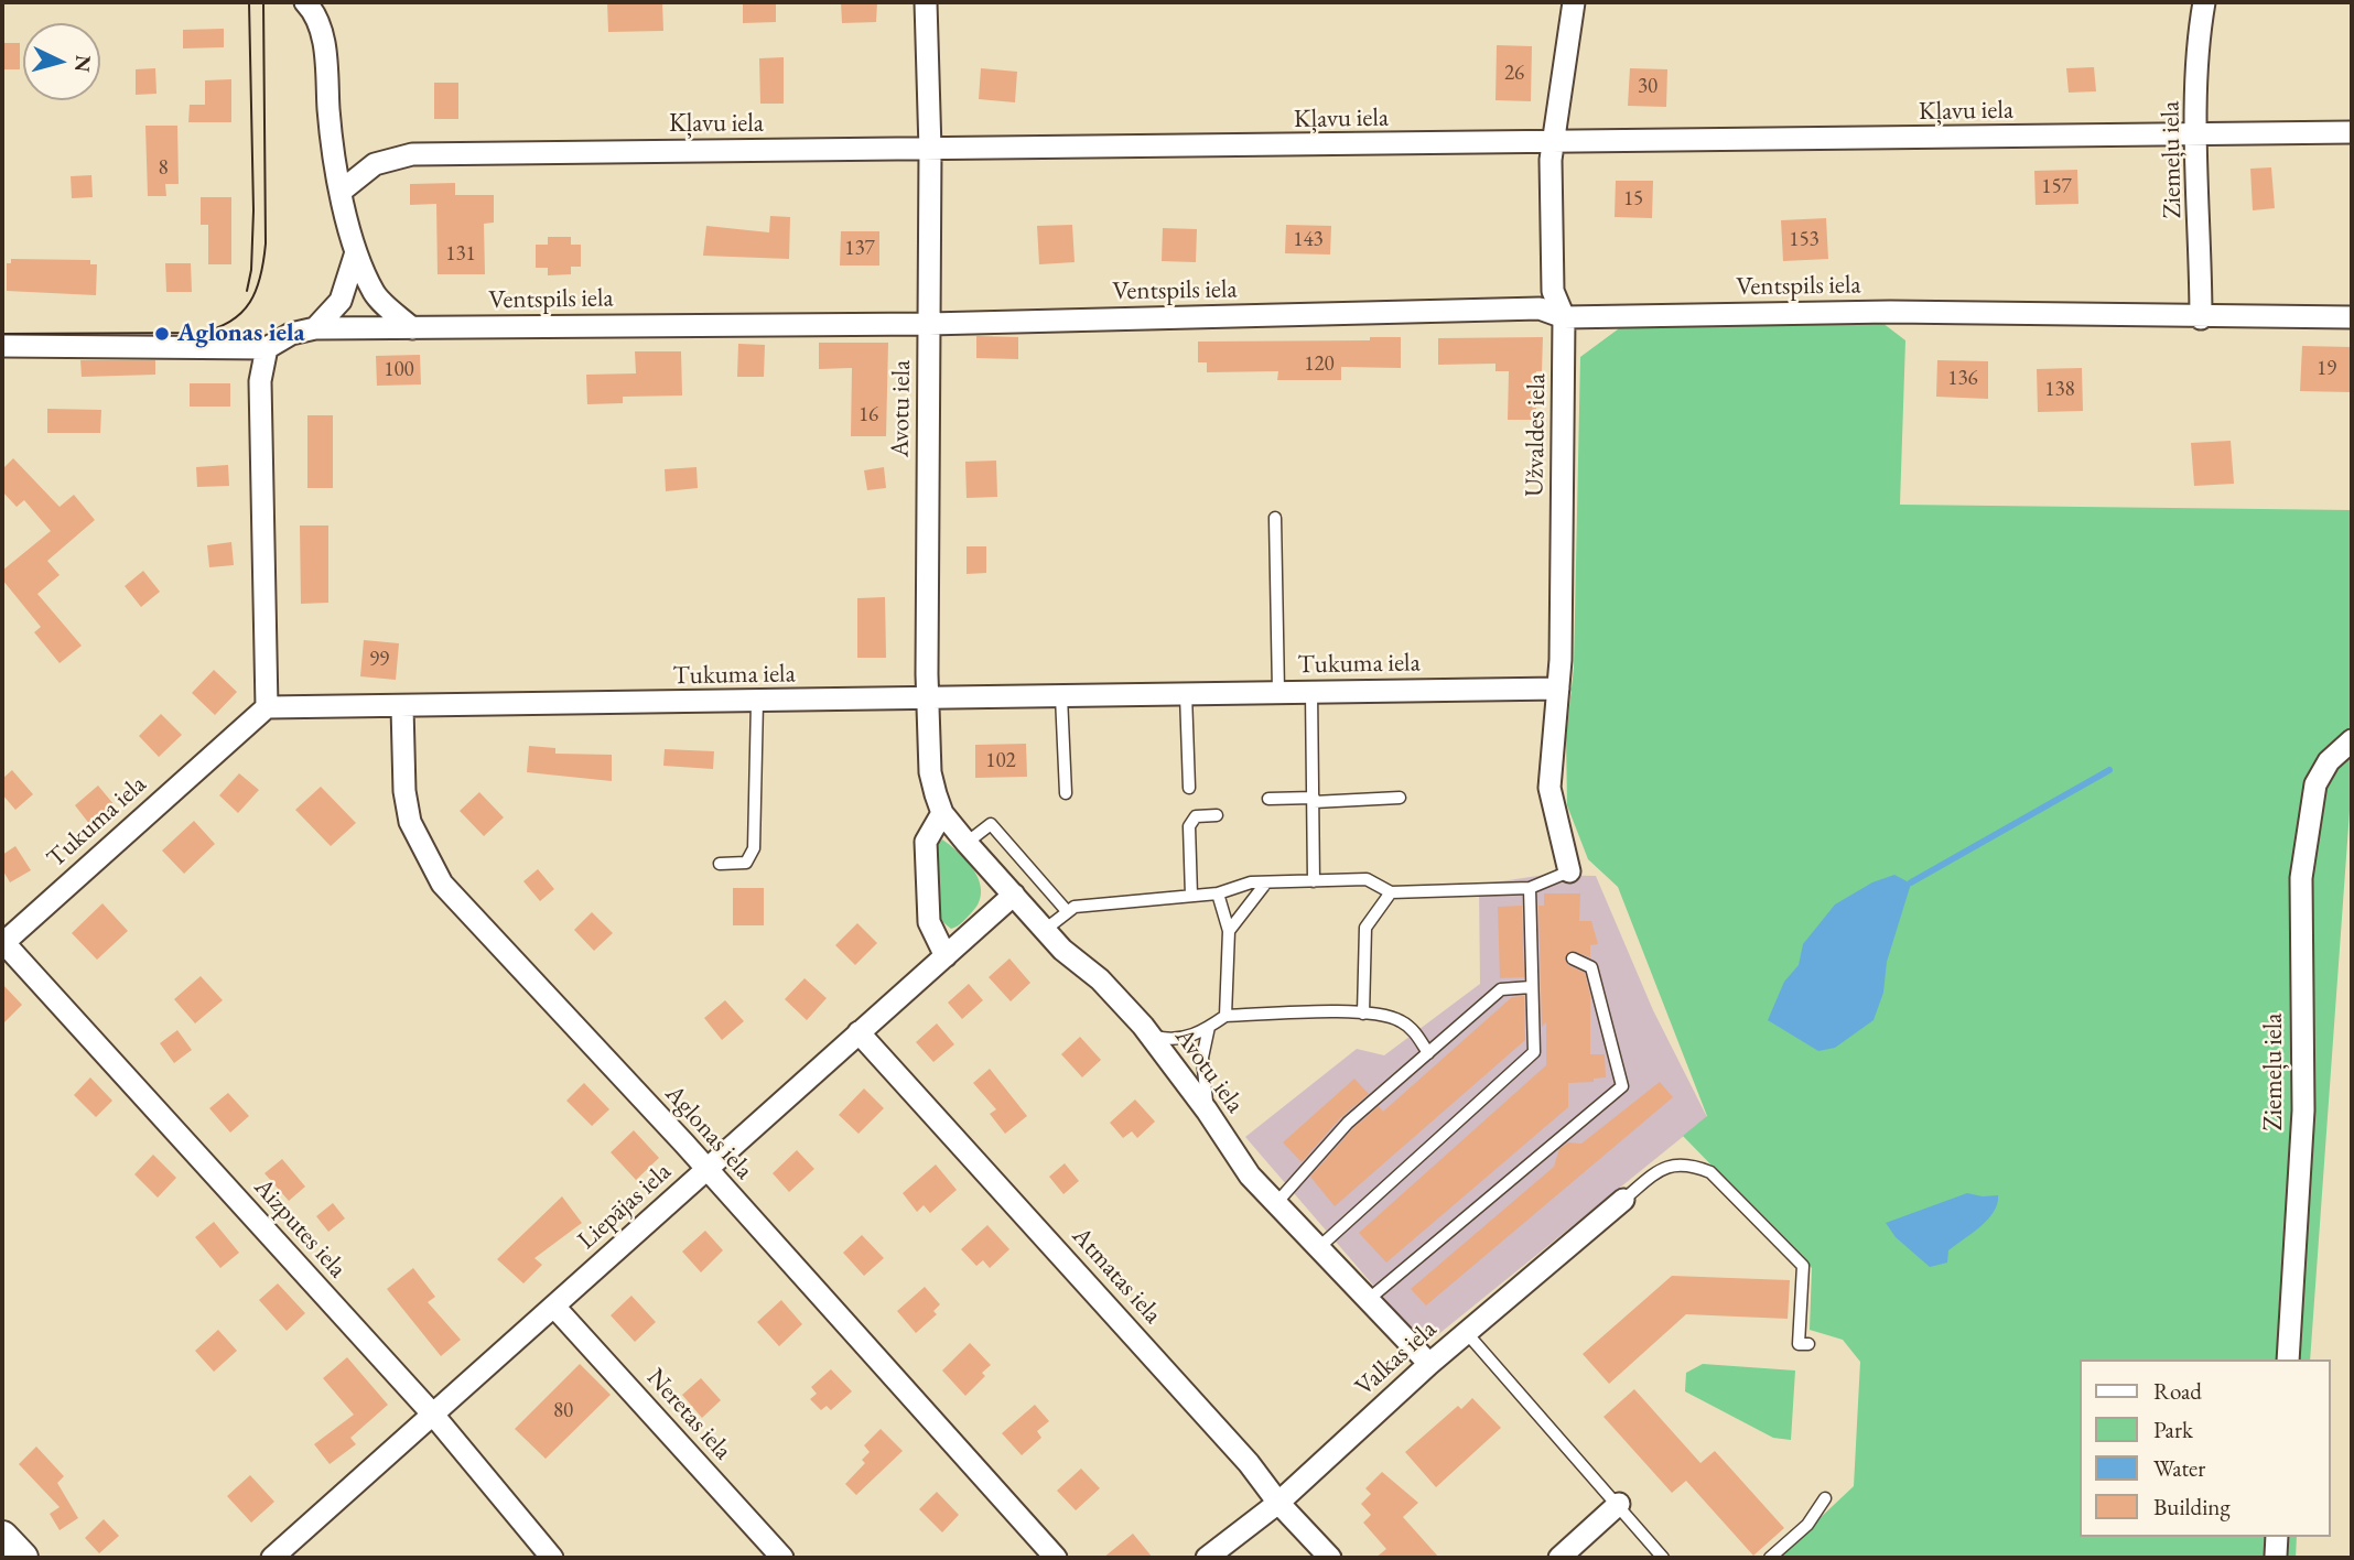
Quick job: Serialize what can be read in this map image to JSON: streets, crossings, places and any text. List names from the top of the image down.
{
  "streets": {
    "street": [
      "Kļavu iela",
      "Ziemeļu iela",
      "Ventspils iela",
      "Avotu iela",
      "Užvaldes iela",
      "Tukuma iela",
      "Aglonas iela",
      "Liepājas iela",
      "Aizputes iela",
      "Atmatas iela",
      "Valkas iela",
      "Neretas iela"
    ]
  },
  "crossings": [
    ["Kļavu iela", "Ziemeļu iela"],
    ["Kļavu iela", "Avotu iela"],
    ["Kļavu iela", "Užvaldes iela"],
    ["Ziemeļu iela", "Ventspils iela"],
    ["Ventspils iela", "Avotu iela"],
    ["Ventspils iela", "Užvaldes iela"],
    ["Avotu iela", "Tukuma iela"],
    ["Avotu iela", "Liepājas iela"],
    ["Avotu iela", "Valkas iela"],
    ["Užvaldes iela", "Tukuma iela"],
    ["Tukuma iela", "Aglonas iela"],
    ["Tukuma iela", "Aizputes iela"],
    ["Aglonas iela", "Liepājas iela"],
    ["Liepājas iela", "Aizputes iela"],
    ["Liepājas iela", "Atmatas iela"],
    ["Liepājas iela", "Neretas iela"],
    ["Atmatas iela", "Valkas iela"]
  ],
  "places": ["Aglonas iela"],
  "house_numbers": [
    "26",
    "30",
    "8",
    "157",
    "15",
    "143",
    "153",
    "137",
    "131",
    "120",
    "19",
    "100",
    "136",
    "138",
    "16",
    "99",
    "102",
    "80"
  ],
  "legend": [
    "Road",
    "Park",
    "Water",
    "Building"
  ],
  "north": "right"
}
